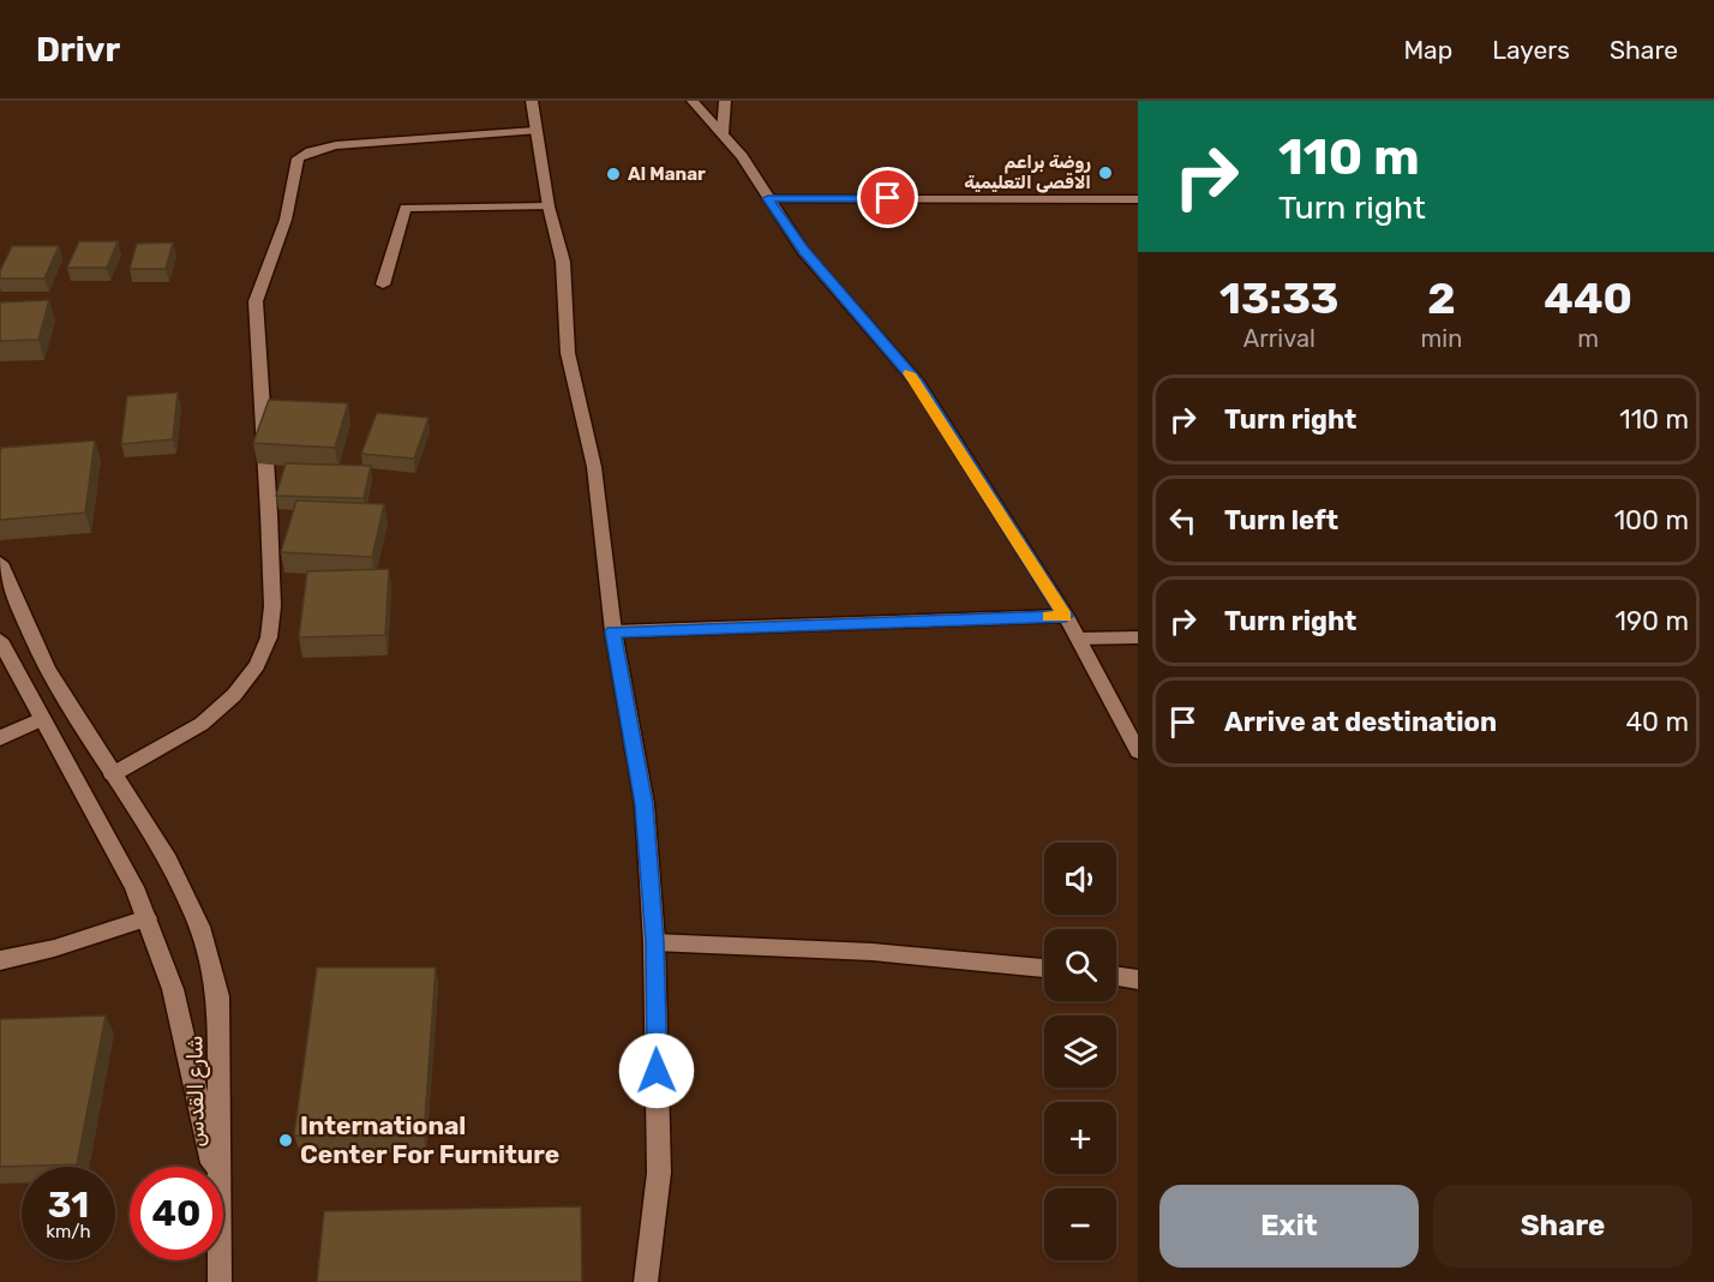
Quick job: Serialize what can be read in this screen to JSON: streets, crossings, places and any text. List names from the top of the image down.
{
  "streets": {
    "street": ["شارع القدس"]
  },
  "places": ["روضة براعم الاقصى التعليمية", "Al Manar", "International Center For Furniture"],
  "page": {
    "header": "Drivr",
    "nav": ["Map", "Layers", "Share"],
    "turn": ["110 m", "Turn right"],
    "eta": [
      "13:33",
      "Arrival",
      "2",
      "min",
      "440",
      "m"
    ],
    "list": [
      {
        "name": "Turn right",
        "value": "110 m"
      },
      {
        "name": "Turn left",
        "value": "100 m"
      },
      {
        "name": "Turn right",
        "value": "190 m"
      },
      {
        "name": "Arrive at destination",
        "value": "40 m"
      }
    ],
    "map_buttons": ["+", "−"],
    "speed": "31 km/h",
    "limit": "40",
    "buttons": ["Exit", "Share"]
  }
}
